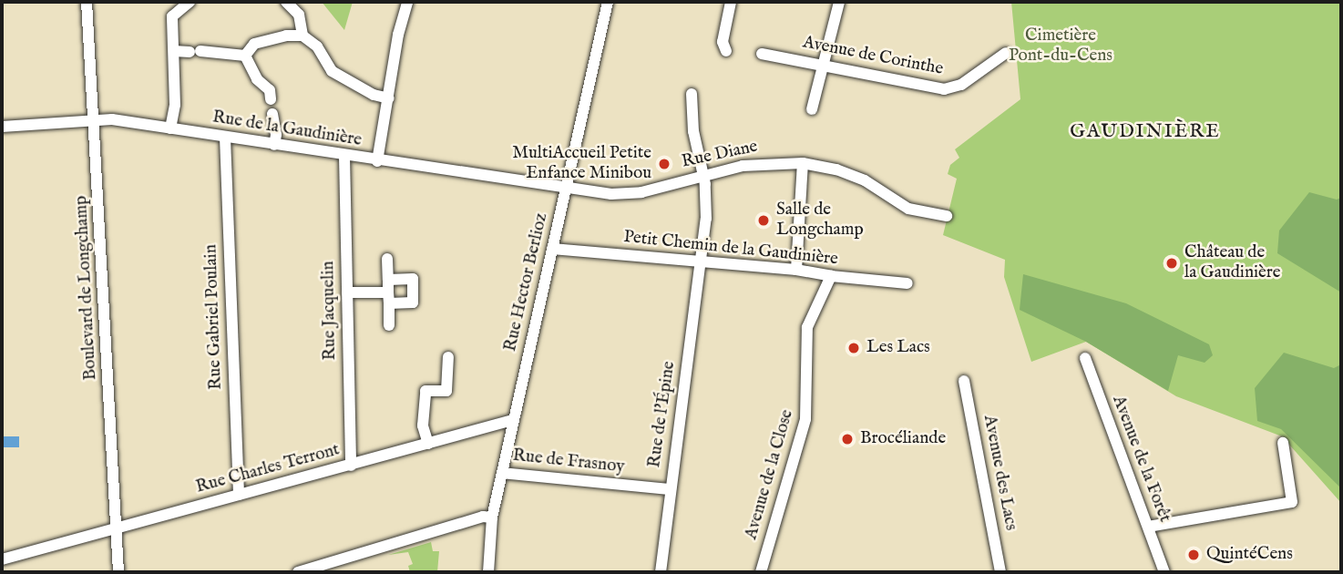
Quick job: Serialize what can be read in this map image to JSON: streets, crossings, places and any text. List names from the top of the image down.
{
  "streets": {
    "street": [
      "Avenue de Corinthe",
      "Rue de la Gaudinière",
      "Rue Diane",
      "Petit Chemin de la Gaudinière",
      "Rue Hector Berlioz",
      "Boulevard de Longchamp",
      "Rue Jacquelin",
      "Rue Gabriel Poulain",
      "Rue de l'Épine",
      "Avenue de la Forêt",
      "Rue de Frasnoy",
      "Rue Charles Terront",
      "Avenue des Lacs",
      "Avenue de la Close"
    ]
  },
  "crossings": [
    ["Rue de la Gaudinière", "Rue Diane"],
    ["Rue de la Gaudinière", "Rue Hector Berlioz"],
    ["Rue de la Gaudinière", "Boulevard de Longchamp"],
    ["Rue de la Gaudinière", "Rue Jacquelin"],
    ["Rue de la Gaudinière", "Rue Gabriel Poulain"],
    ["Rue Diane", "Rue Hector Berlioz"],
    ["Rue Diane", "Rue de l'Épine"],
    ["Petit Chemin de la Gaudinière", "Rue Hector Berlioz"],
    ["Petit Chemin de la Gaudinière", "Rue de l'Épine"],
    ["Petit Chemin de la Gaudinière", "Avenue de la Close"],
    ["Rue Hector Berlioz", "Rue de Frasnoy"],
    ["Rue Hector Berlioz", "Rue Charles Terront"],
    ["Boulevard de Longchamp", "Rue Charles Terront"],
    ["Rue Jacquelin", "Rue Charles Terront"],
    ["Rue Gabriel Poulain", "Rue Charles Terront"],
    ["Rue de l'Épine", "Rue de Frasnoy"]
  ],
  "districts": ["GAUDINIÈRE"],
  "parks": ["Cimetière Pont-du-Cens"],
  "places": [
    "MultiAccueil Petite Enfance Minibou",
    "Salle de Longchamp",
    "Château de la Gaudinière",
    "Les Lacs",
    "Brocéliande",
    "QuintéCens"
  ]
}
